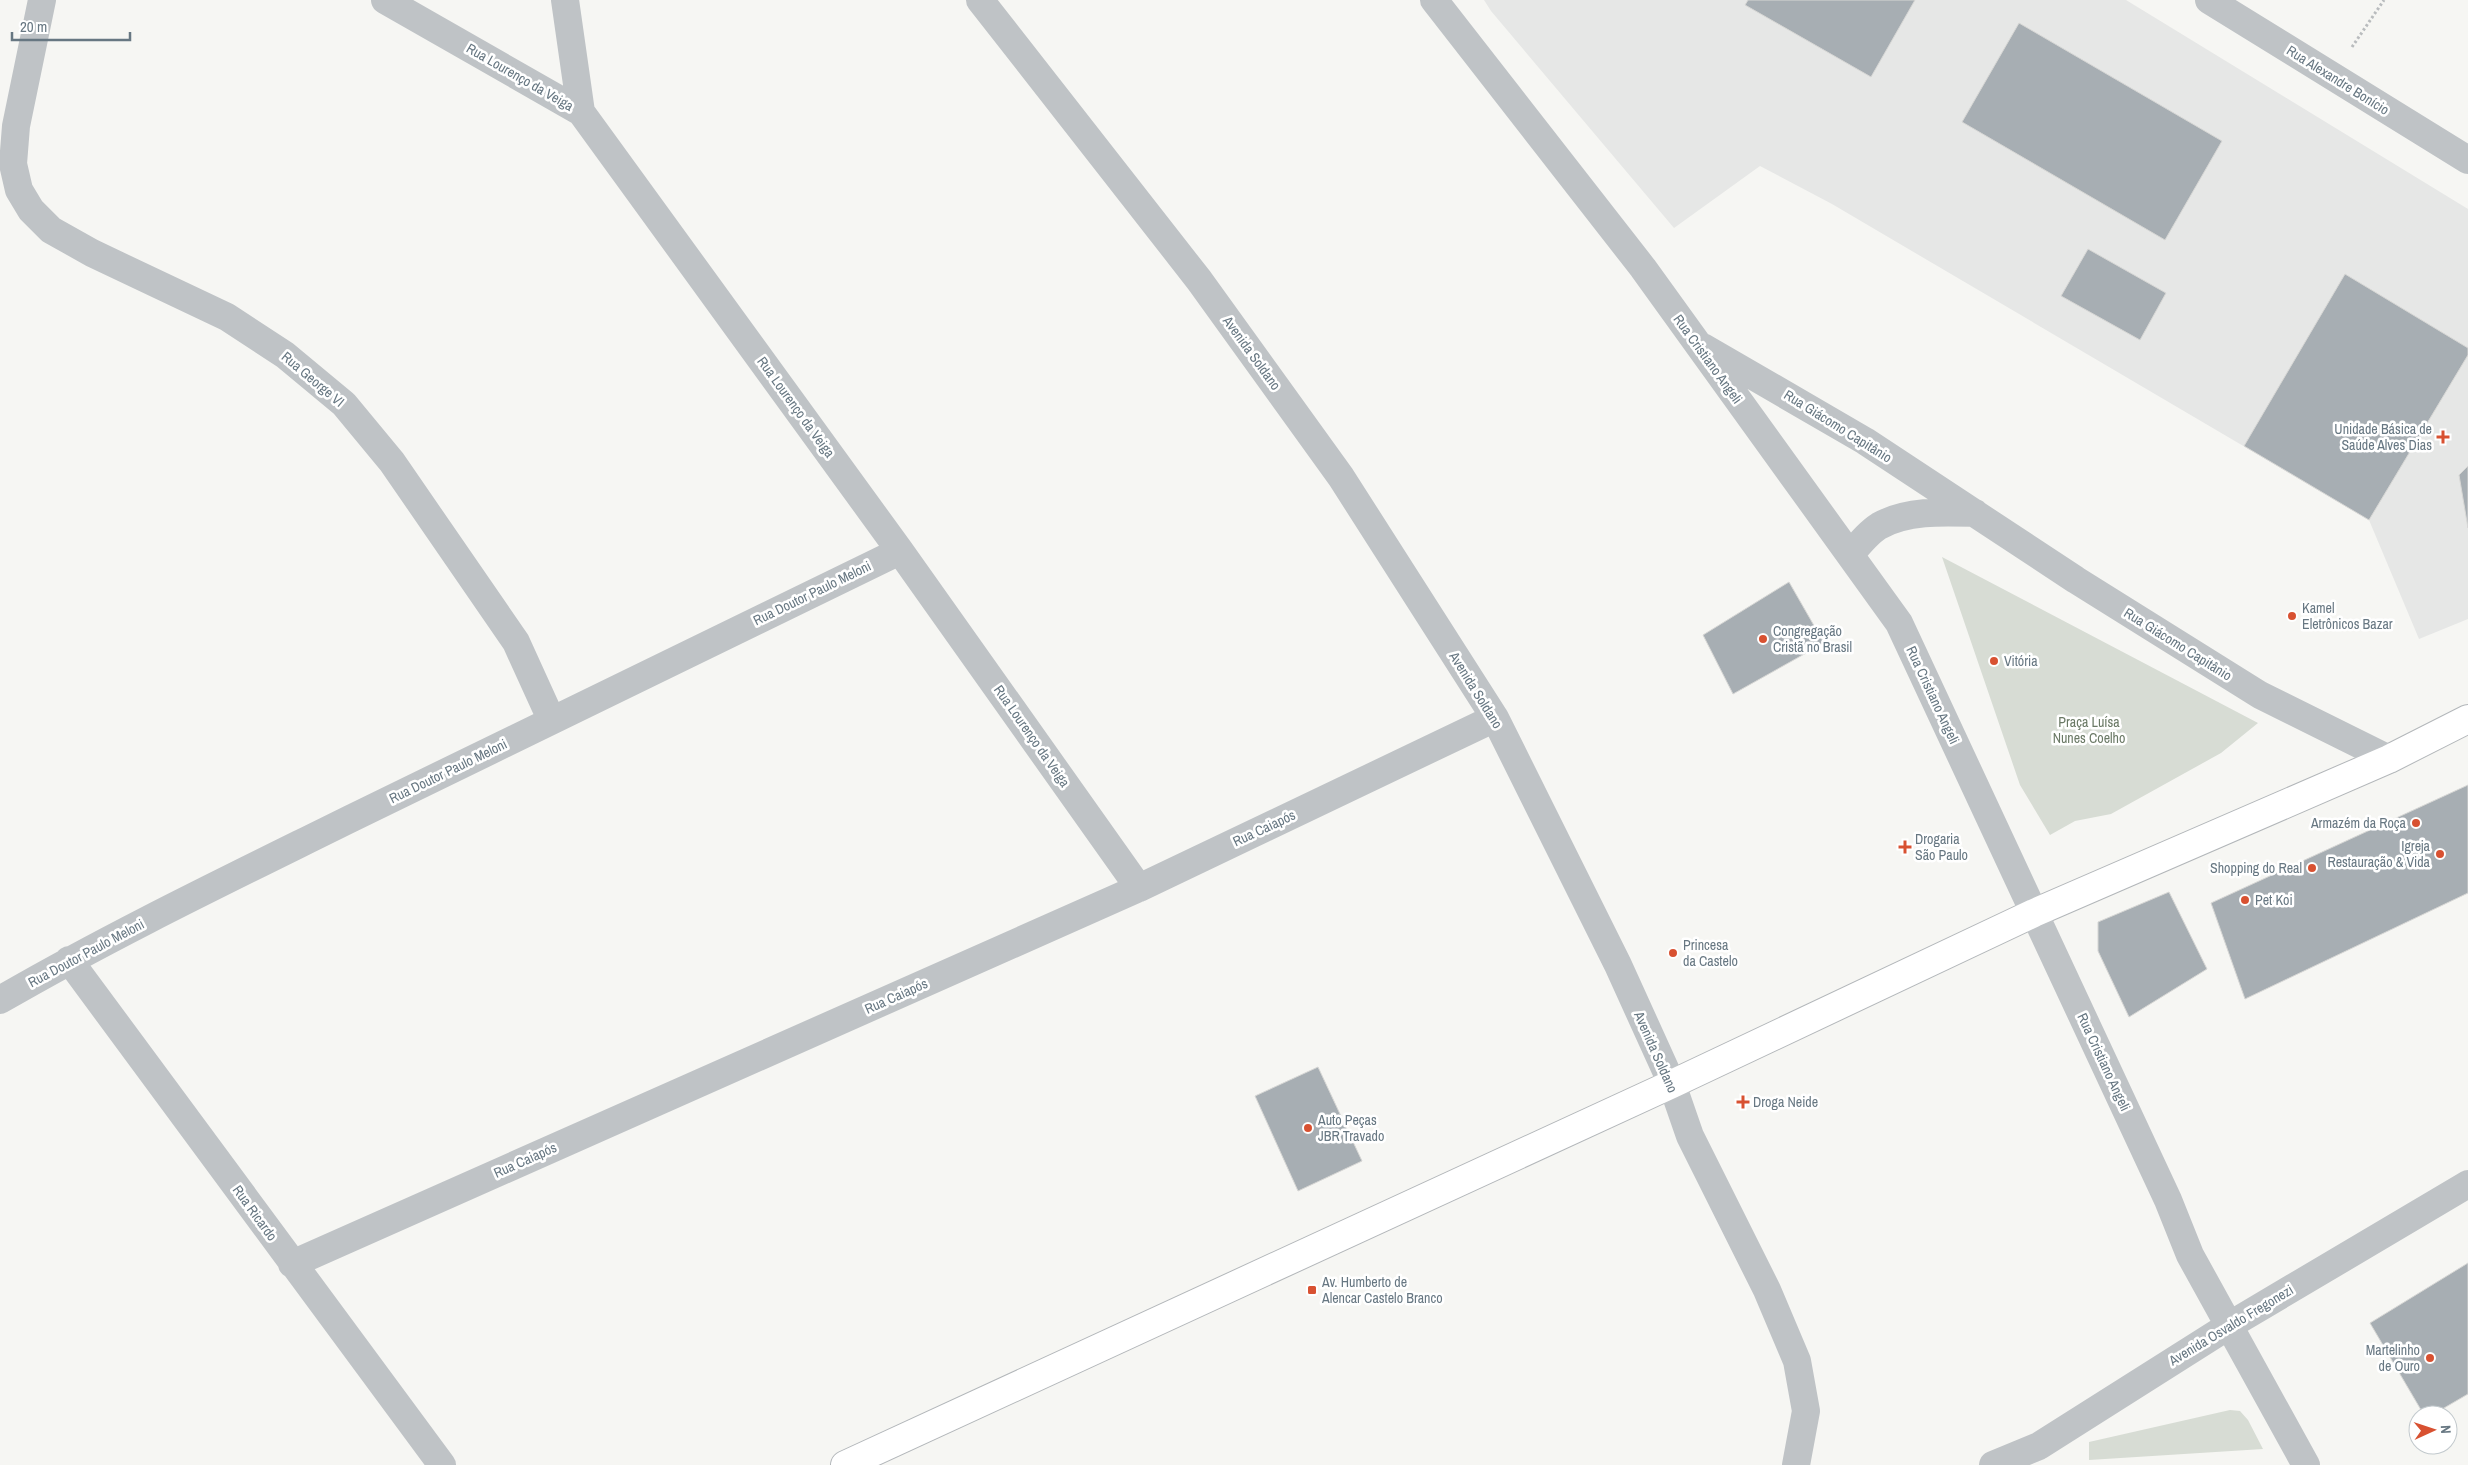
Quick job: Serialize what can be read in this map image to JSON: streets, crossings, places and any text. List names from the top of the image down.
{
  "streets": {
    "street": [
      "Rua Lourenço da Veiga",
      "Rua Alexandre Bonício",
      "Avenida Soldano",
      "Rua Cristiano Angeli",
      "Rua George VI",
      "Rua Giácomo Capitânio",
      "Rua Doutor Paulo Meloni",
      "Rua Caiapós",
      "Rua Ricardo",
      "Avenida Osvaldo Fregonezi"
    ]
  },
  "crossings": [
    ["Rua Lourenço da Veiga", "Rua Doutor Paulo Meloni"],
    ["Rua Lourenço da Veiga", "Rua Caiapós"],
    ["Avenida Soldano", "Rua Caiapós"],
    ["Rua Cristiano Angeli", "Rua Giácomo Capitânio"],
    ["Rua Cristiano Angeli", "Avenida Osvaldo Fregonezi"],
    ["Rua George VI", "Rua Doutor Paulo Meloni"],
    ["Rua Doutor Paulo Meloni", "Rua Ricardo"],
    ["Rua Caiapós", "Rua Ricardo"]
  ],
  "parks": ["Praça Luísa Nunes Coelho"],
  "places": {
    "health": ["Unidade Básica de Saúde Alves Dias", "Drogaria São Paulo", "Droga Neide"],
    "other": [
      "Kamel Eletrônicos Bazar",
      "Congregação Cristã no Brasil",
      "Vitória",
      "Armazém da Roça",
      "Igreja Restauração & Vida",
      "Shopping do Real",
      "Pet Koi",
      "Princesa da Castelo",
      "Auto Peças JBR Travado",
      "Martelinho de Ouro"
    ],
    "transit": ["Av. Humberto de Alencar Castelo Branco"]
  },
  "scale_bar": "20 m",
  "north": "right"
}
